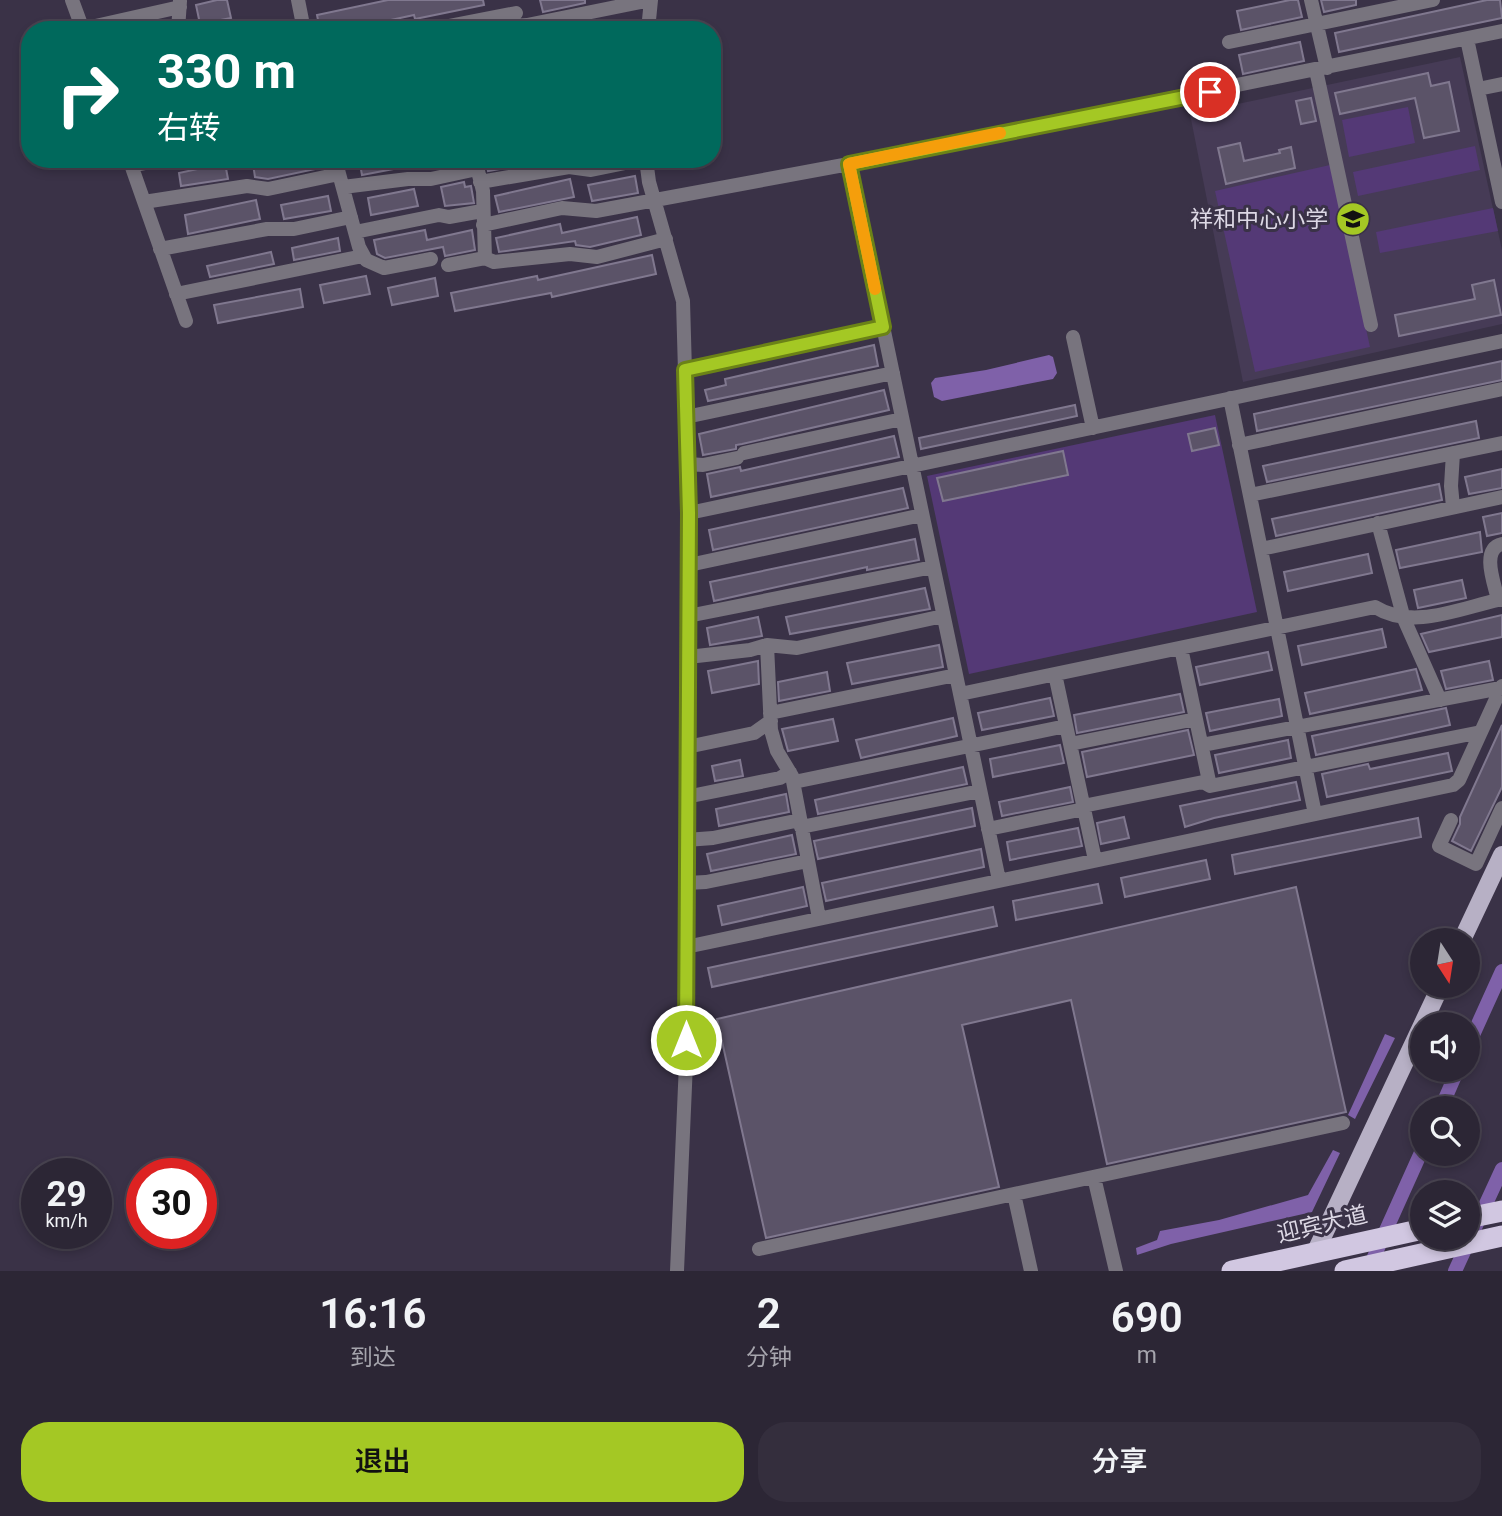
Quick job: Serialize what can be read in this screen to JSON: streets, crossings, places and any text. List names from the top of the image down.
{
  "streets": {
    "highway": ["迎宾大道"]
  },
  "places": {
    "school or university": ["祥和中心小学"]
  },
  "north": "bottom",
  "page": {
    "turn": ["330 m", "右转"],
    "speed": "29 km/h",
    "limit": "30",
    "eta": [
      "16:16",
      "到达",
      "2",
      "分钟",
      "690",
      "m"
    ],
    "buttons": ["退出", "分享"]
  }
}
